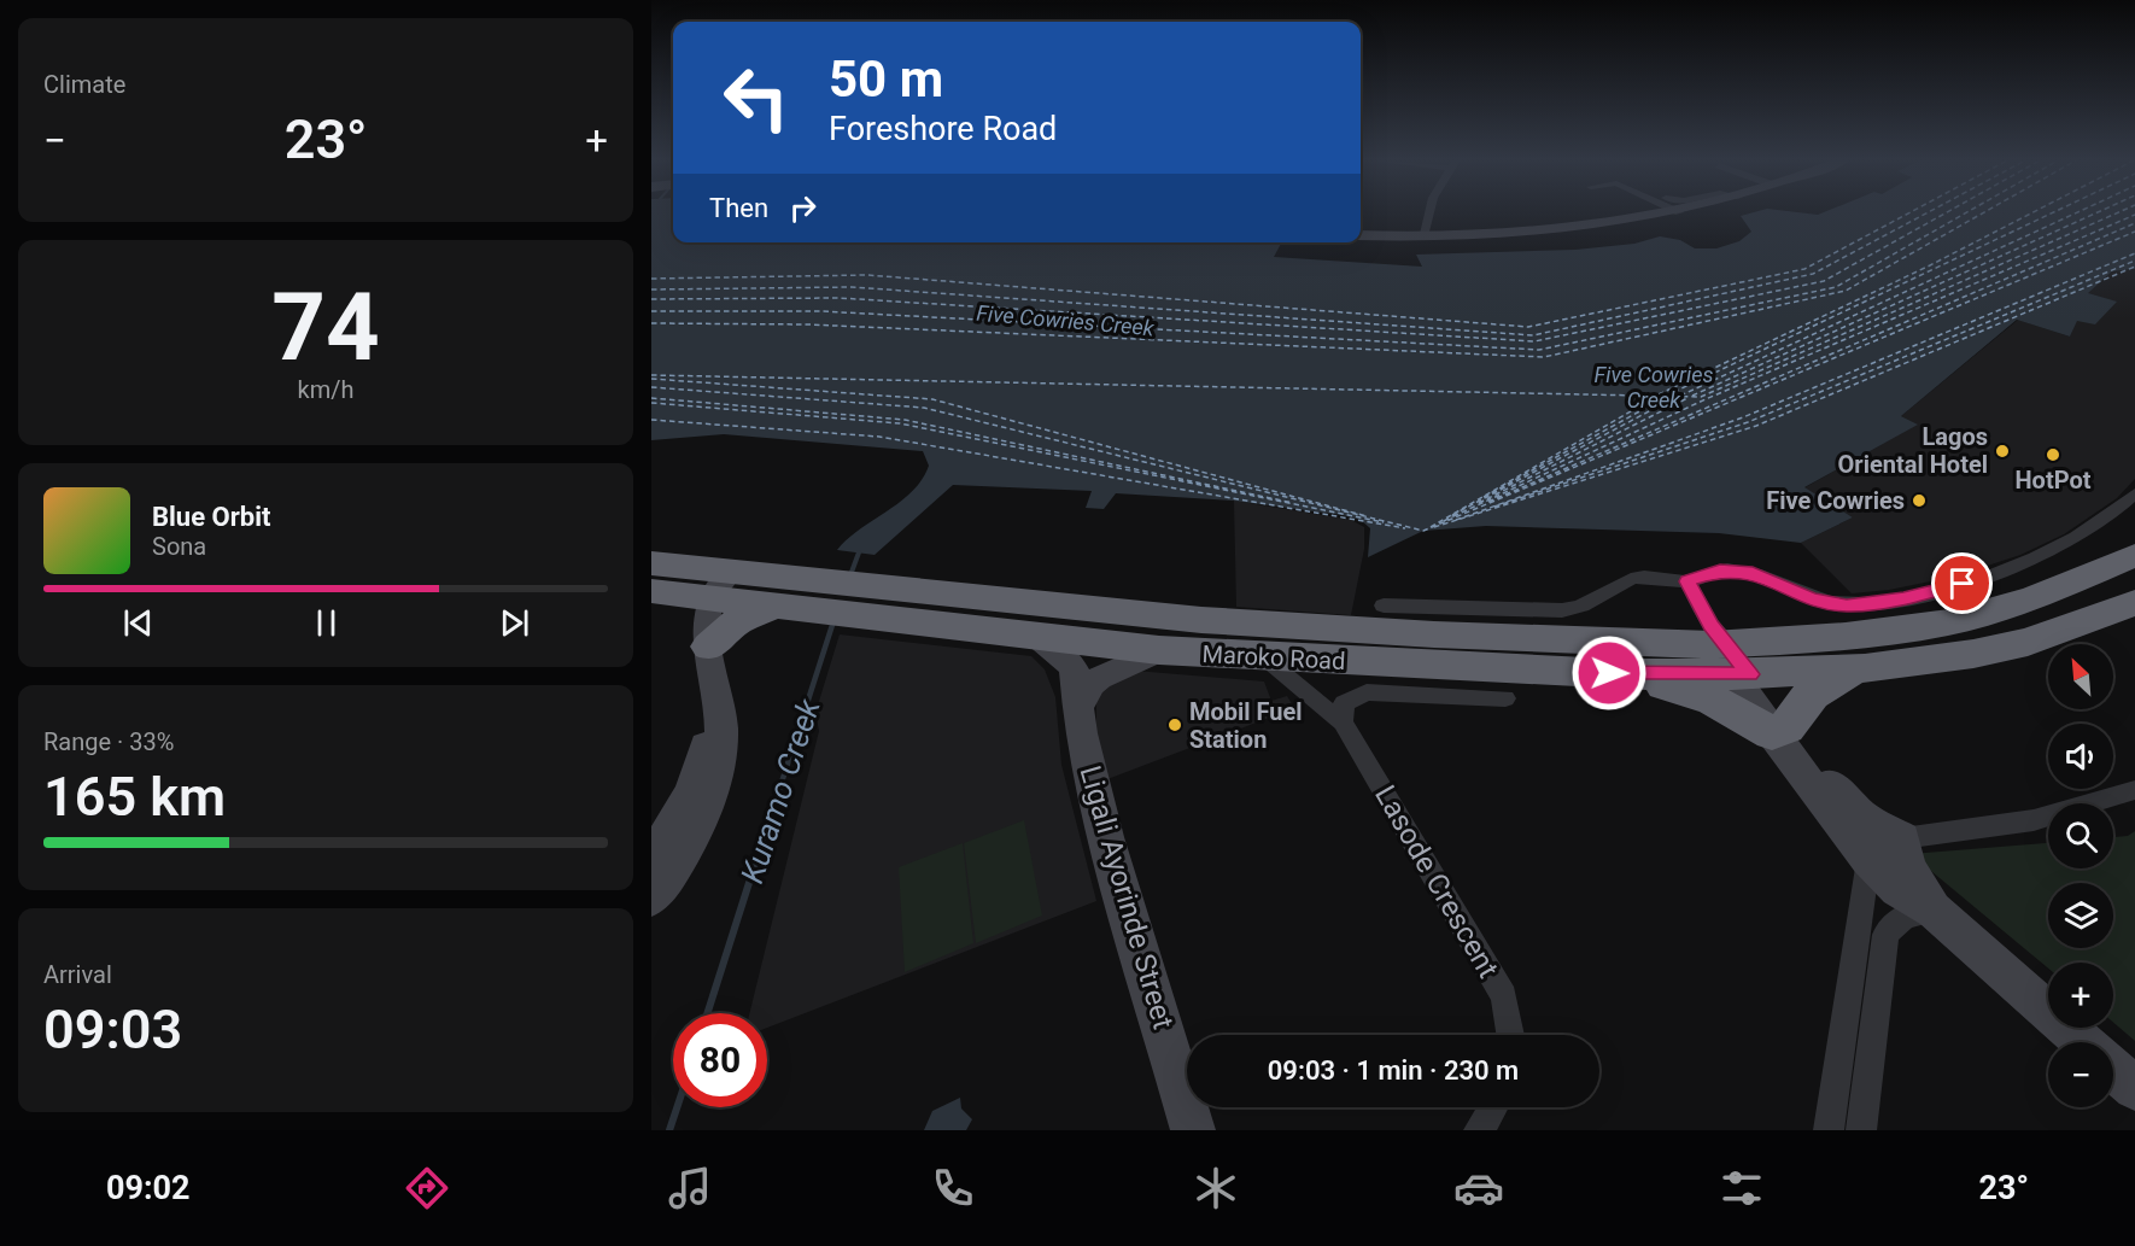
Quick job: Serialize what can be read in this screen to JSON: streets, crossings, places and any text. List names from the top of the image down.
{
  "streets": {
    "highway": ["Maroko Road"],
    "street": ["Lasode Crescent", "Ligali Ayorinde Street"]
  },
  "crossings": [
    ["Maroko Road", "Lasode Crescent"],
    ["Maroko Road", "Ligali Ayorinde Street"]
  ],
  "water": ["Five Cowries Creek", "Kuramo Creek"],
  "places": [
    "Lagos Oriental Hotel",
    "HotPot",
    "Five Cowries",
    "Mobil Fuel Station"
  ],
  "north": "top left",
  "page": {
    "tile": [
      "Climate",
      ["74", "km/h"],
      ["Range · 33%", "165 km"],
      ["Arrival", "09:03"]
    ],
    "turn": ["50 m", "Foreshore Road"],
    "heat": ["−", "23°", "+"],
    "then": "Then",
    "song": ["Blue Orbit", "Sona"],
    "map_buttons": ["+", "−"],
    "limit": "80",
    "trip": "09:03 · 1 min · 230 m",
    "tabs": ["09:02", "23°"]
  }
}
